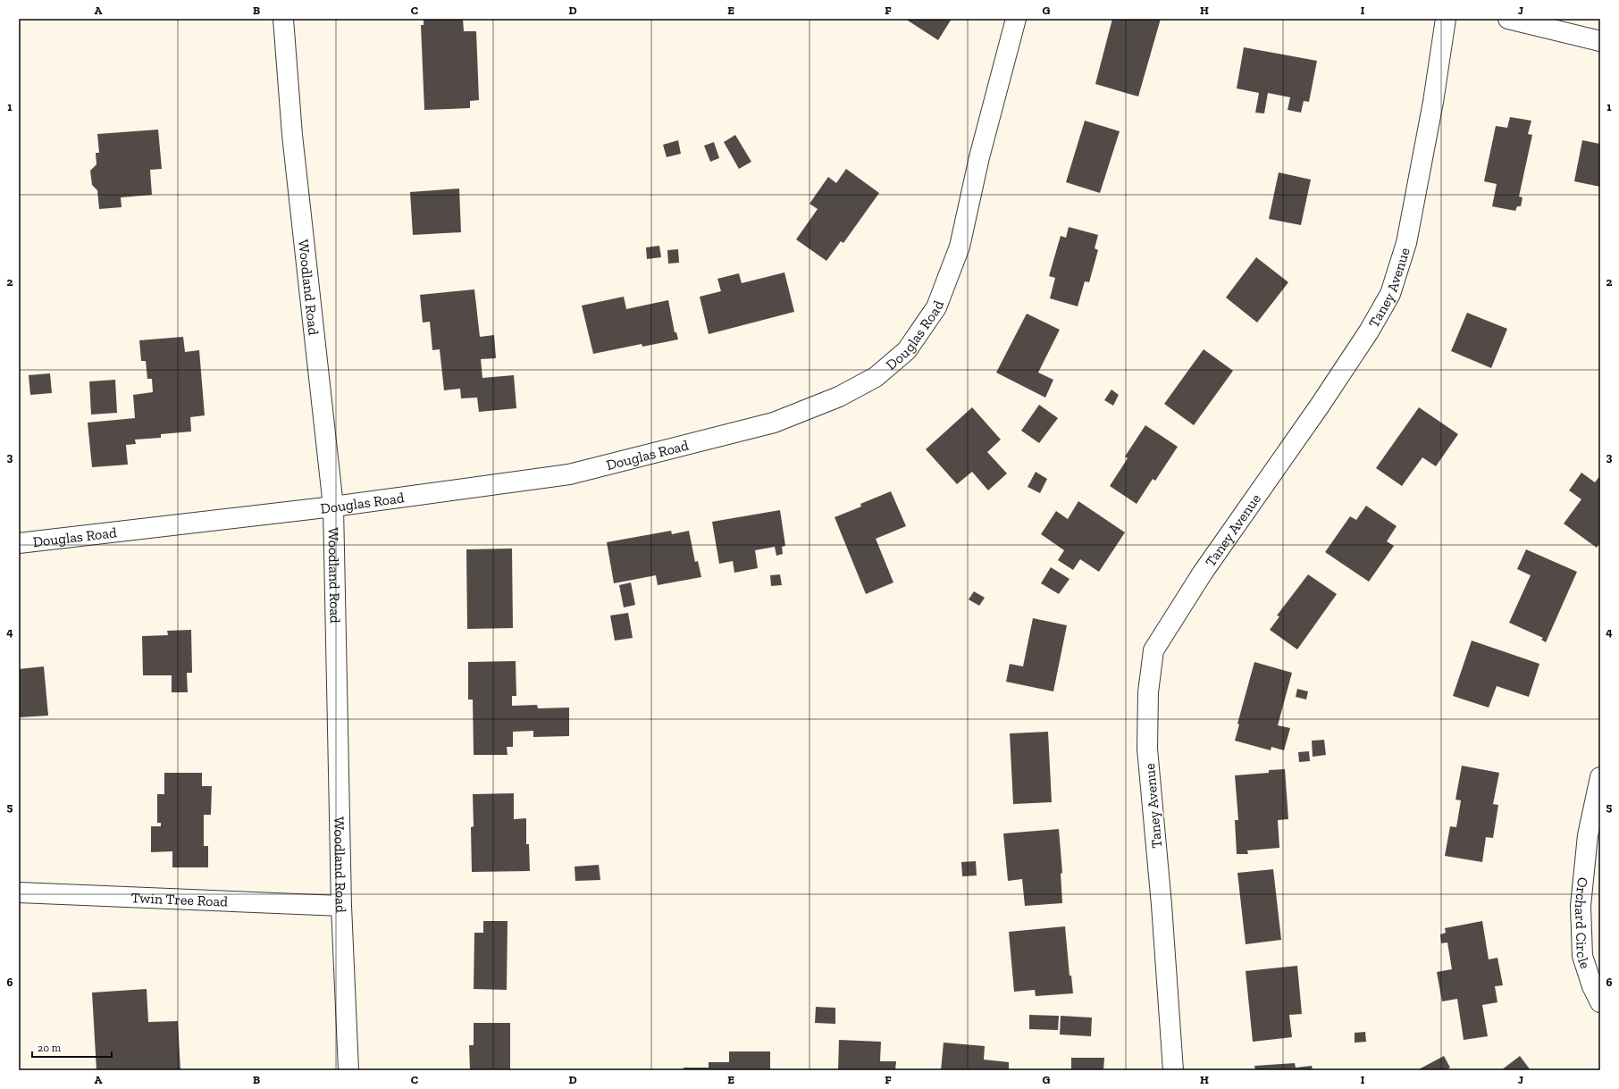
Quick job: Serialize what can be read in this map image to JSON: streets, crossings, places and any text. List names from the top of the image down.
{
  "streets": {
    "street": [
      "Taney Avenue",
      "Woodland Road",
      "Douglas Road",
      "Twin Tree Road",
      "Orchard Circle"
    ]
  },
  "crossings": [
    ["Woodland Road", "Douglas Road"],
    ["Woodland Road", "Twin Tree Road"]
  ],
  "scale_bar": "20 m",
  "grid": {
    "columns": [
      "A",
      "B",
      "C",
      "D",
      "E",
      "F",
      "G",
      "H",
      "I",
      "J"
    ],
    "rows": [
      "1",
      "2",
      "3",
      "4",
      "5",
      "6"
    ]
  }
}
